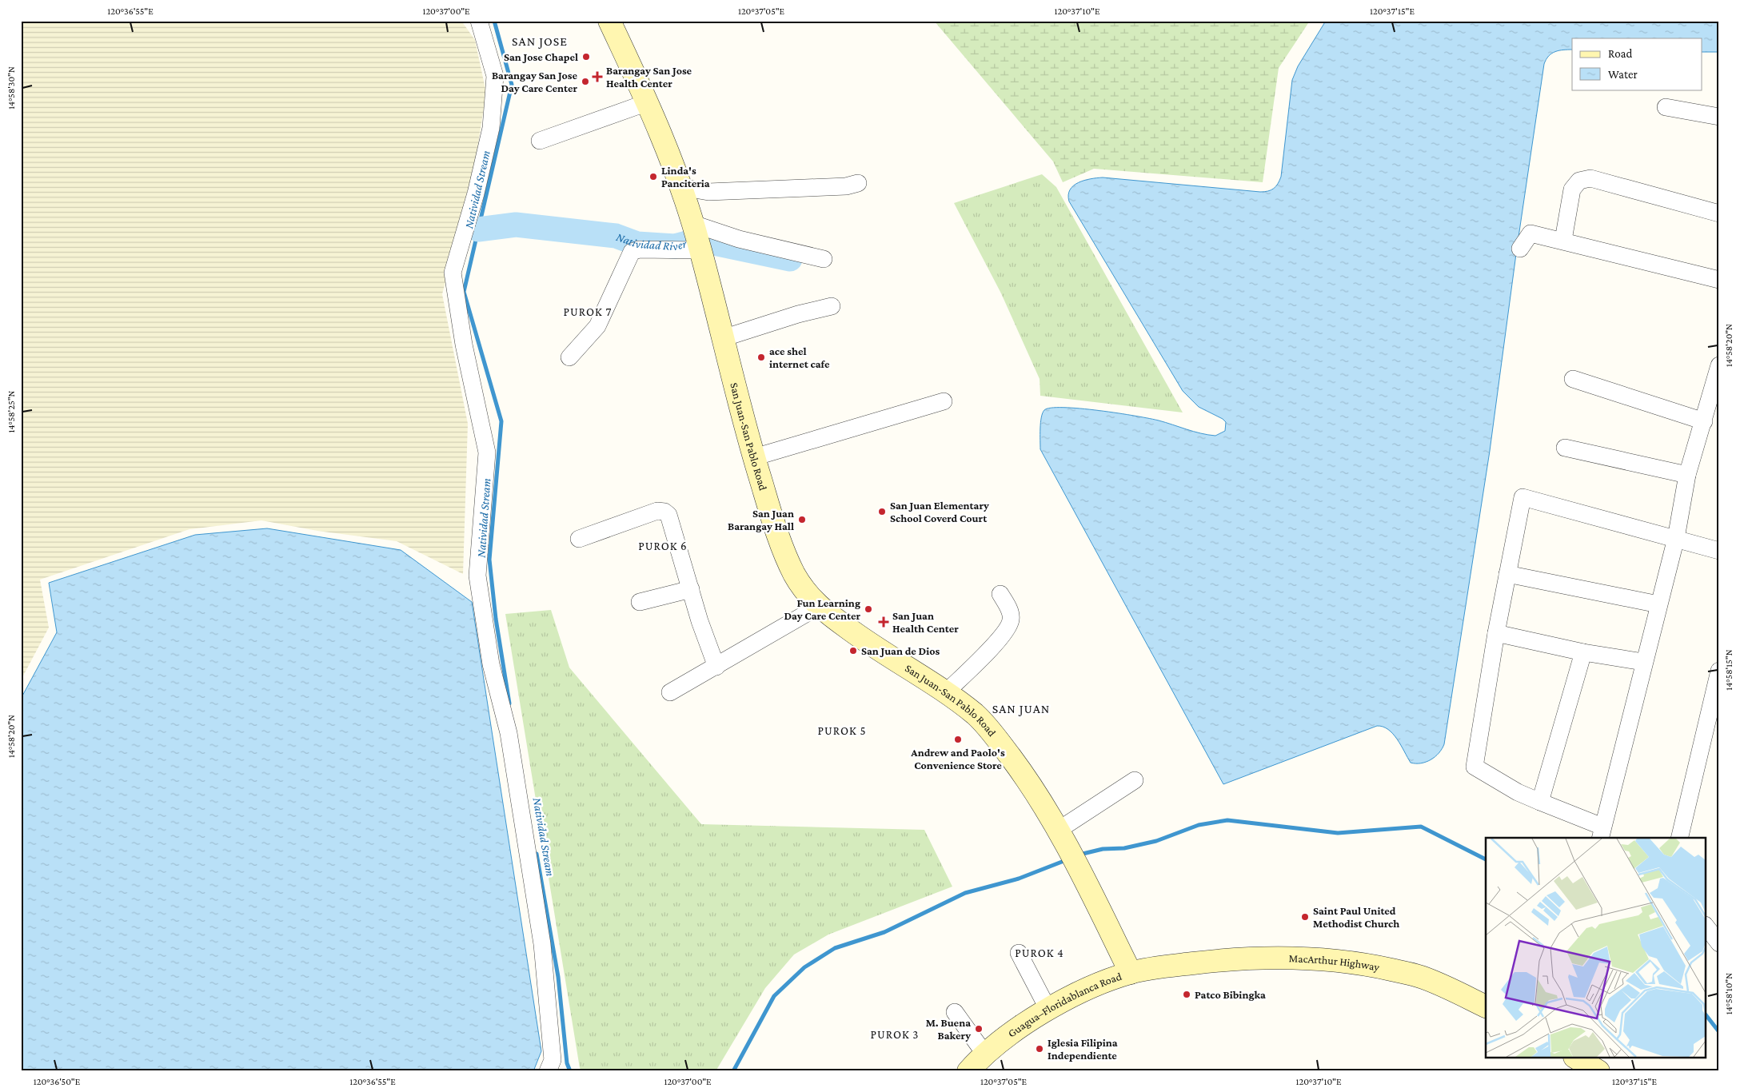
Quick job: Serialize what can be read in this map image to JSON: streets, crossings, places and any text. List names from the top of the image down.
{
  "streets": {
    "street": ["San Juan-San Pablo Road", "MacArthur Highway", "Guagua–Floridablanca Road"]
  },
  "crossings": [
    ["San Juan-San Pablo Road", "Guagua–Floridablanca Road"],
    ["MacArthur Highway", "Guagua–Floridablanca Road"]
  ],
  "districts": [
    "SAN JOSE",
    "PUROK 7",
    "PUROK 6",
    "SAN JUAN",
    "PUROK 5",
    "PUROK 4",
    "PUROK 3"
  ],
  "water": ["Natividad Stream", "Natividad River"],
  "places": {
    "other": [
      "San Jose Chapel",
      "Barangay San Jose Day Care Center",
      "Linda's Panciteria",
      "ace shel internet cafe",
      "San Juan Elementary School Coverd Court",
      "San Juan Barangay Hall",
      "Fun Learning Day Care Center",
      "San Juan de Dios",
      "Andrew and Paolo's Convenience Store",
      "Saint Paul United Methodist Church",
      "Patco Bibingka",
      "M. Buena Bakery",
      "Iglesia Filipina Independiente"
    ],
    "health": ["Barangay San Jose Health Center", "San Juan Health Center"]
  },
  "legend": ["Road", "Water"],
  "coordinates": [
    "120°36'55\"E",
    "120°37'00\"E",
    "120°37'05\"E",
    "120°37'10\"E",
    "120°37'15\"E",
    "14°58'30\"N",
    "14°58'20\"N",
    "14°58'25\"N",
    "14°58'15\"N",
    "14°58'10\"N",
    "120°36'50\"E"
  ]
}
